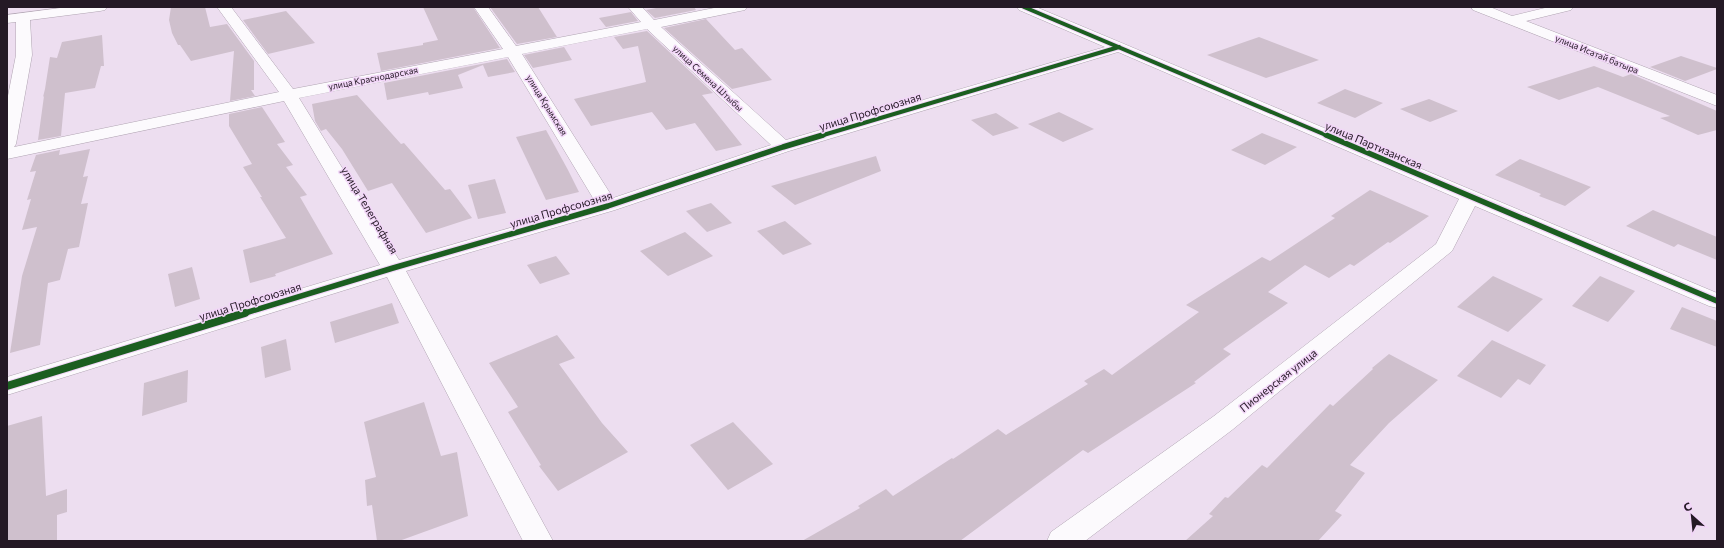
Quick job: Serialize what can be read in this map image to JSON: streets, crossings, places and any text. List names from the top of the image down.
{
  "streets": {
    "street": [
      "улица Исатай батыра",
      "улица Краснодарская",
      "улица Семена Штыбы",
      "улица Крымская",
      "улица Профсоюзная",
      "улица Партизанская",
      "улица Телеграфная",
      "Пионерская улица"
    ]
  },
  "crossings": [
    ["улица Краснодарская", "улица Семена Штыбы"],
    ["улица Краснодарская", "улица Крымская"],
    ["улица Краснодарская", "улица Телеграфная"],
    ["улица Семена Штыбы", "улица Профсоюзная"],
    ["улица Крымская", "улица Профсоюзная"],
    ["улица Профсоюзная", "улица Партизанская"],
    ["улица Профсоюзная", "улица Телеграфная"],
    ["улица Партизанская", "Пионерская улица"]
  ],
  "north": "top left"
}
